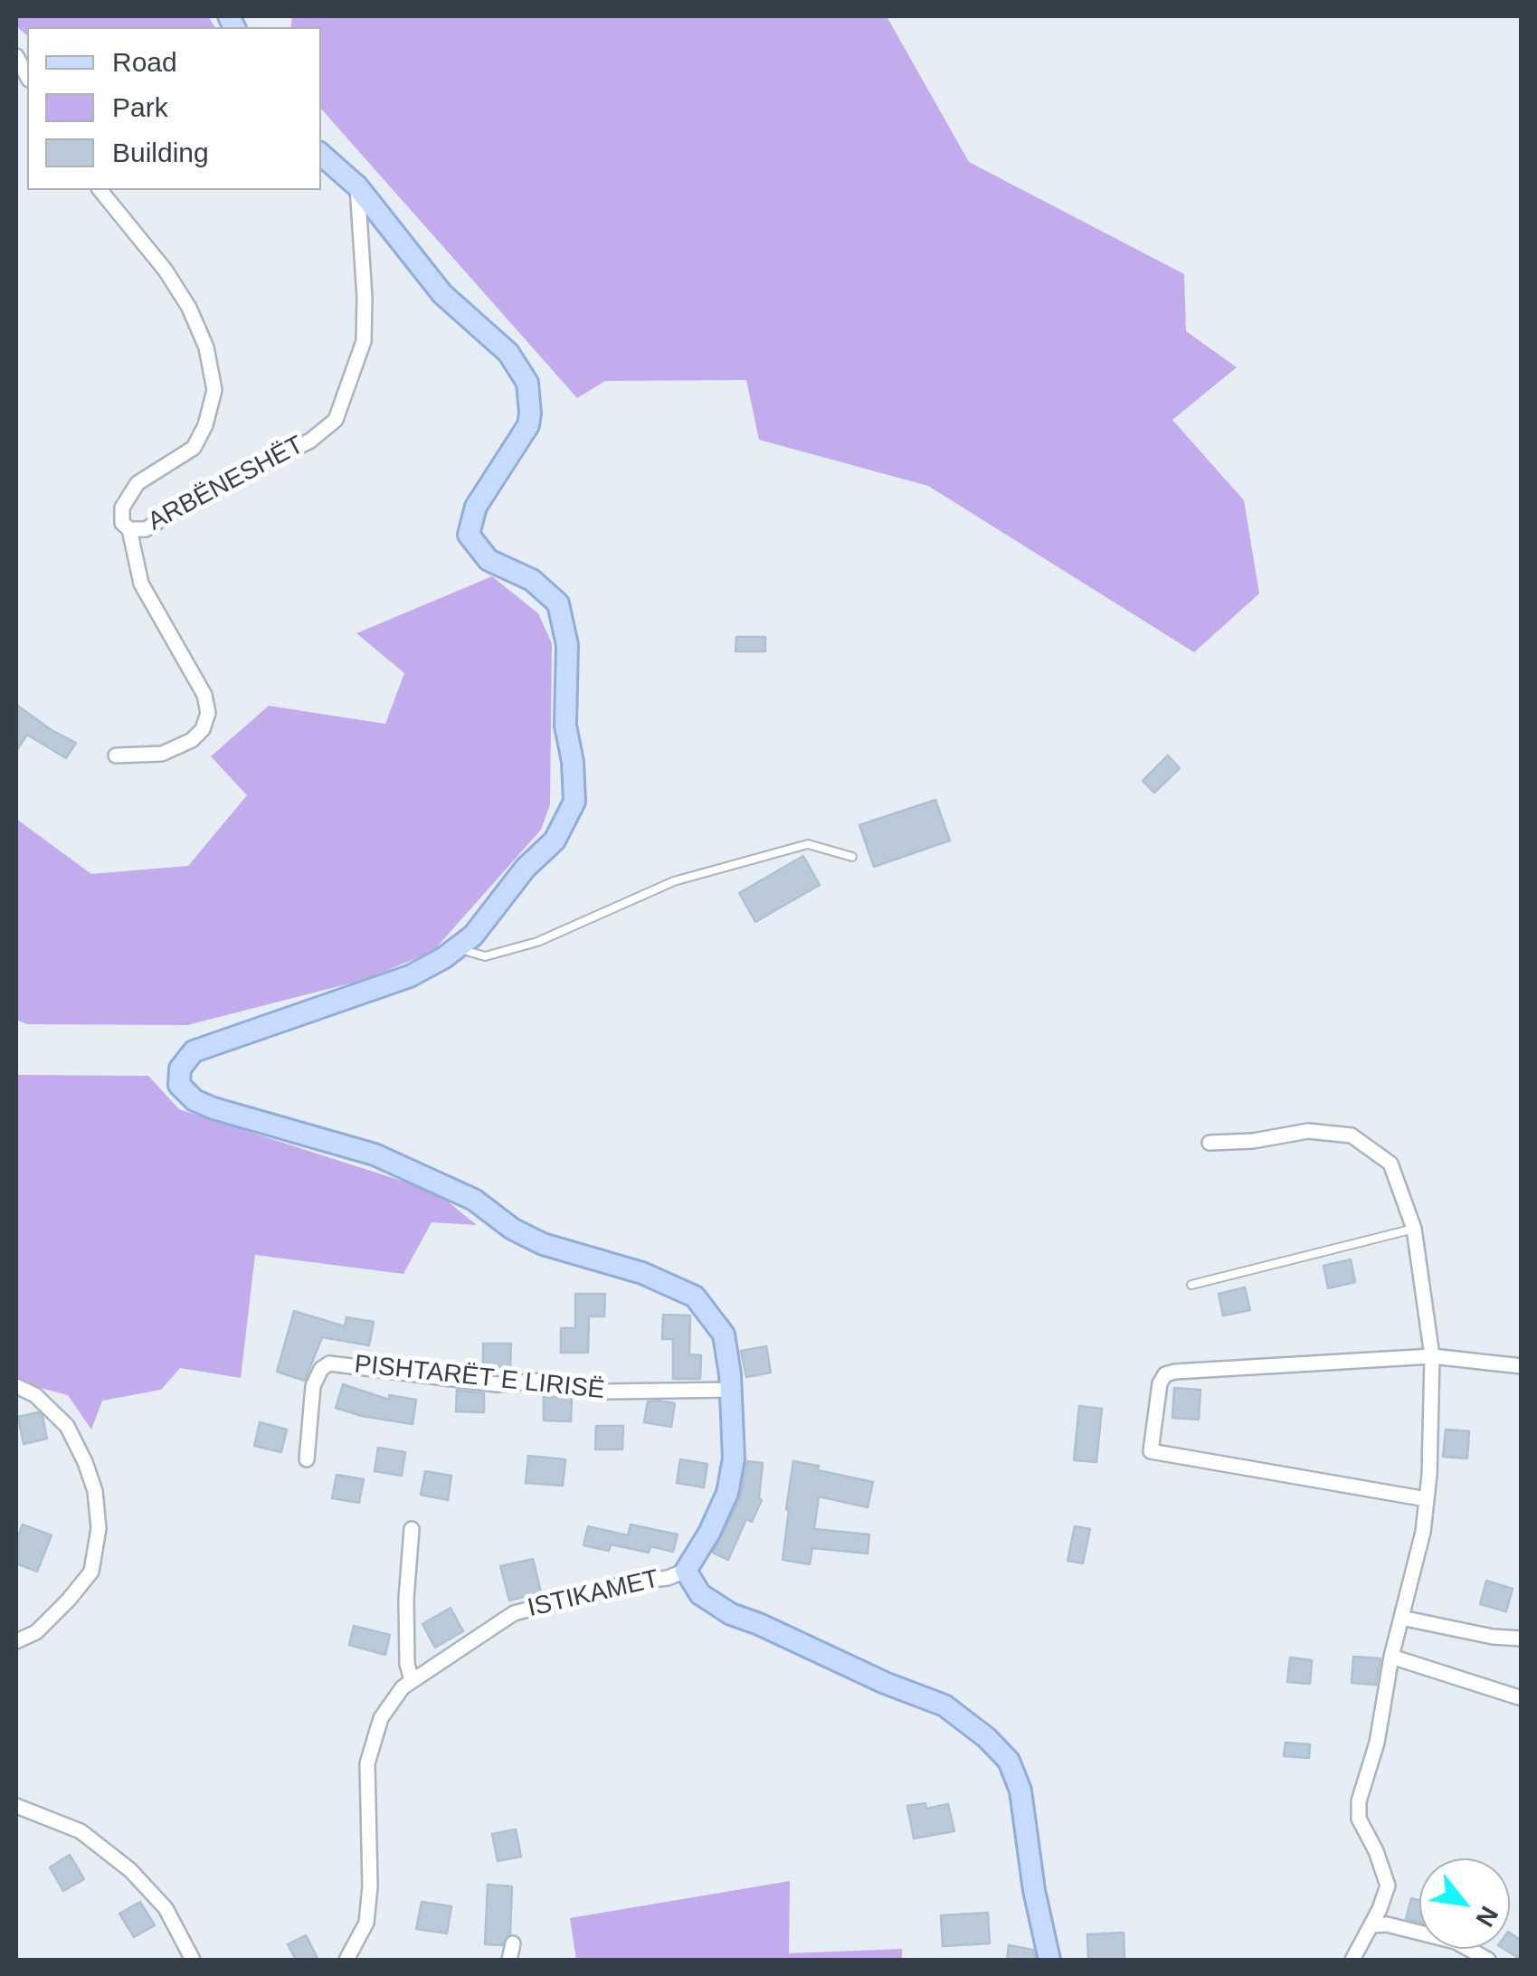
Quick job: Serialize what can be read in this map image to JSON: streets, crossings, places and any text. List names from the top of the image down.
{
  "streets": {
    "street": ["ARBËNESHËT", "PISHTARËT E LIRISË", "ISTIKAMET"]
  },
  "legend": ["Road", "Park", "Building"],
  "north": "bottom right"
}
